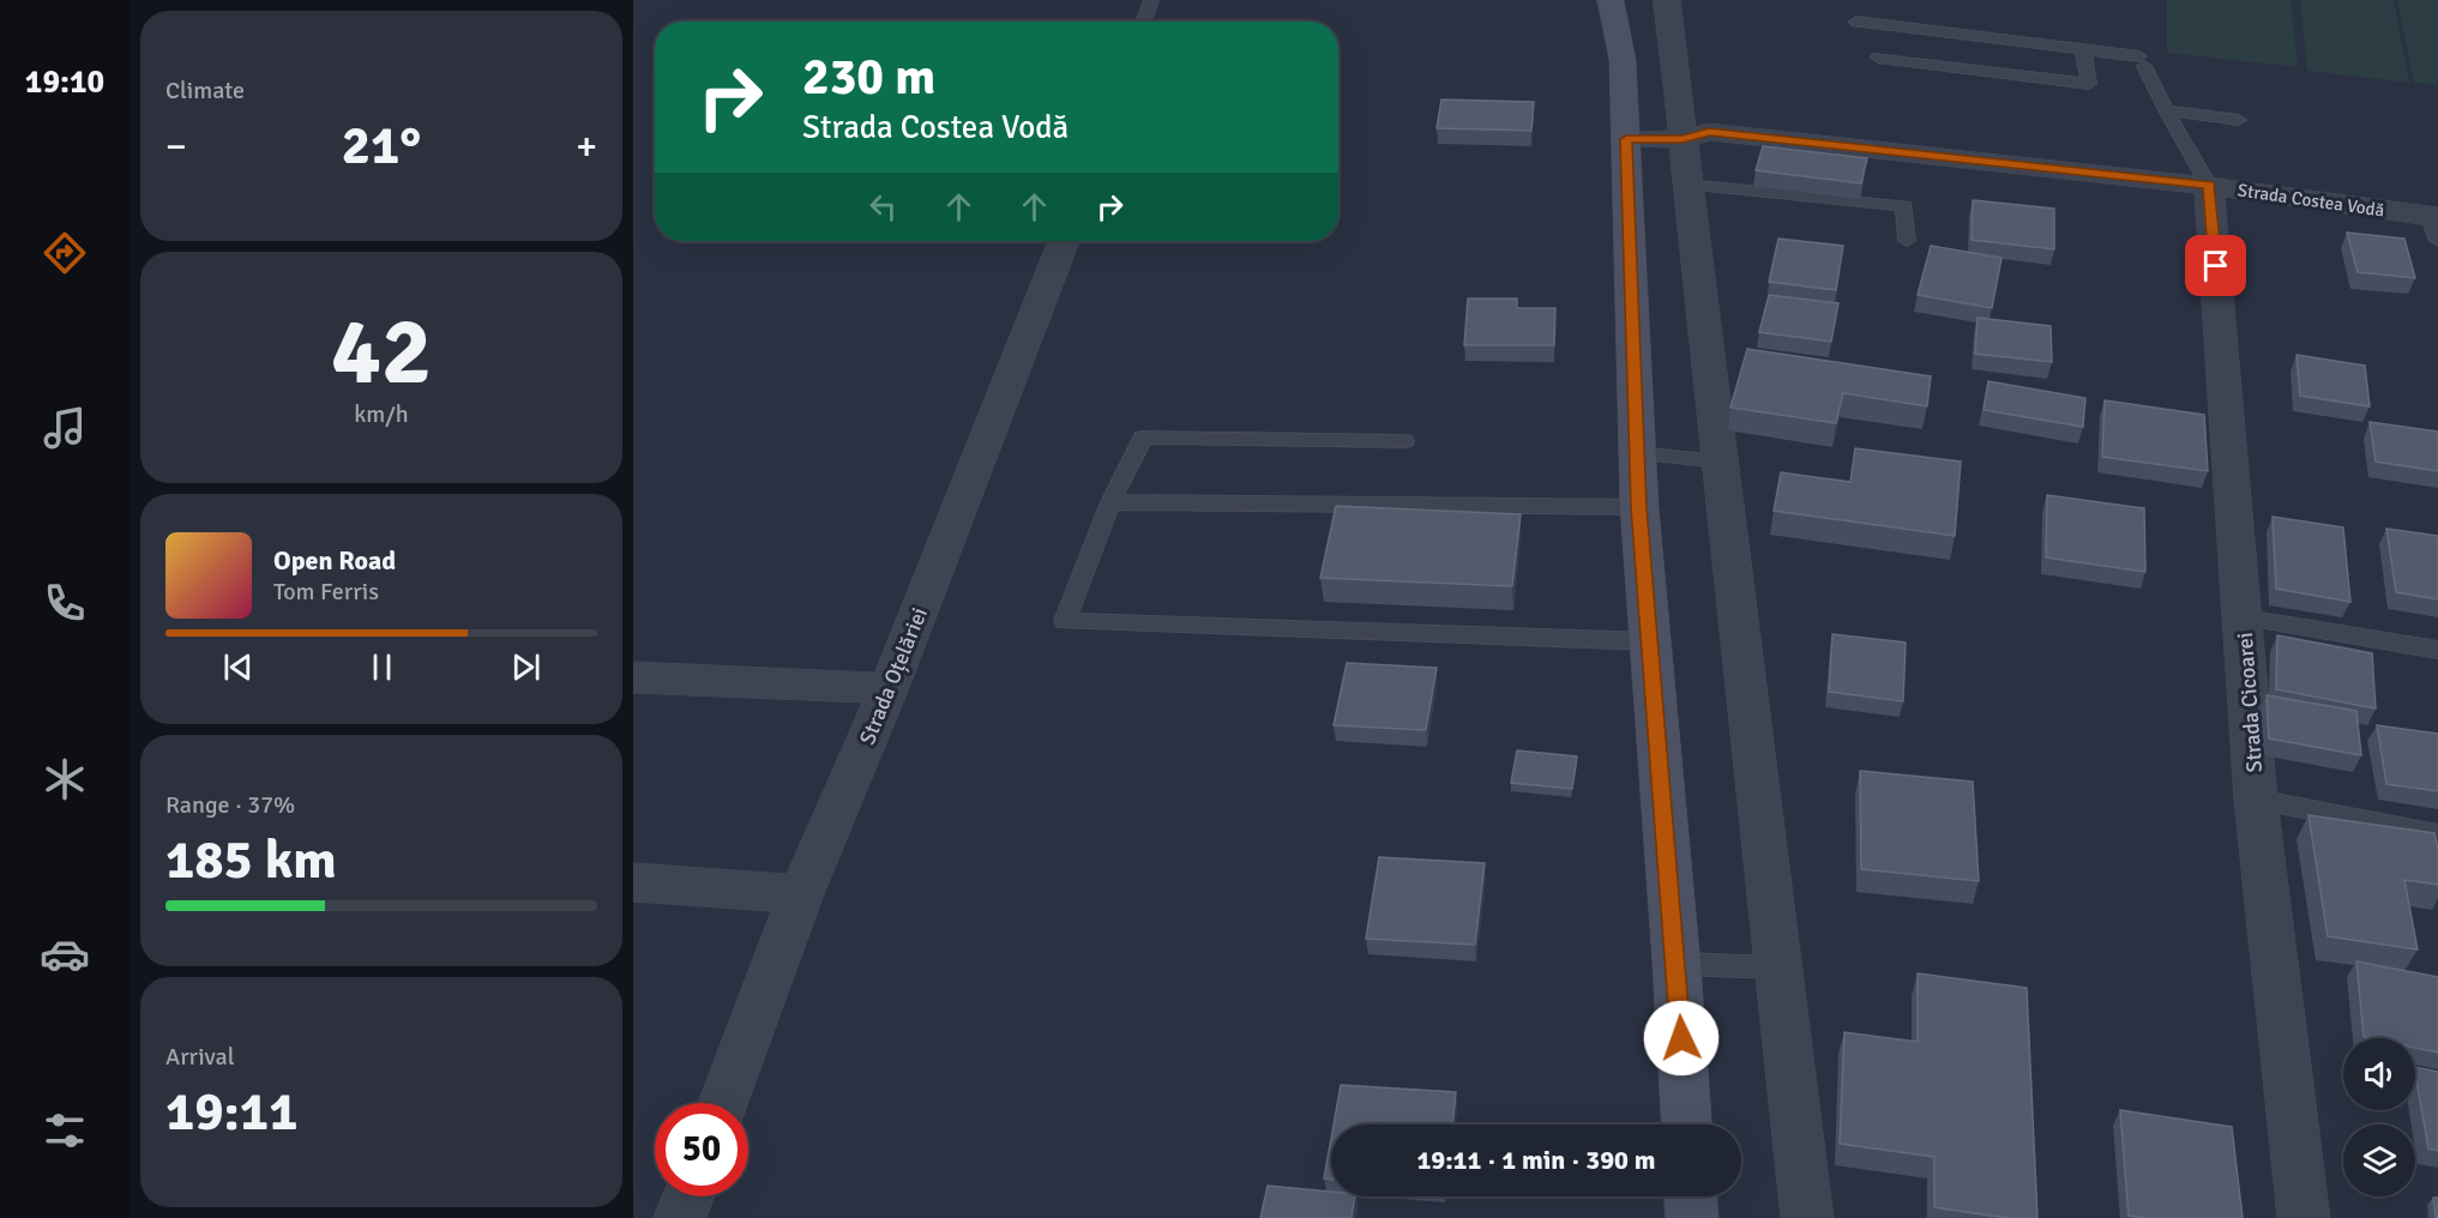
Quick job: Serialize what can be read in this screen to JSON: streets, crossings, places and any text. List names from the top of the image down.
{
  "streets": {
    "street": ["Strada Costea Vodă", "Strada Oțelăriei", "Strada Cicoarei"]
  },
  "crossings": [
    ["Strada Costea Vodă", "Strada Cicoarei"]
  ],
  "page": {
    "tabs": "19:10",
    "tile": [
      "Climate",
      ["42", "km/h"],
      ["Range · 37%", "185 km"],
      ["Arrival", "19:11"]
    ],
    "turn": ["230 m", "Strada Costea Vodă"],
    "heat": ["−", "21°", "+"],
    "song": ["Open Road", "Tom Ferris"],
    "limit": "50",
    "trip": "19:11 · 1 min · 390 m"
  }
}
